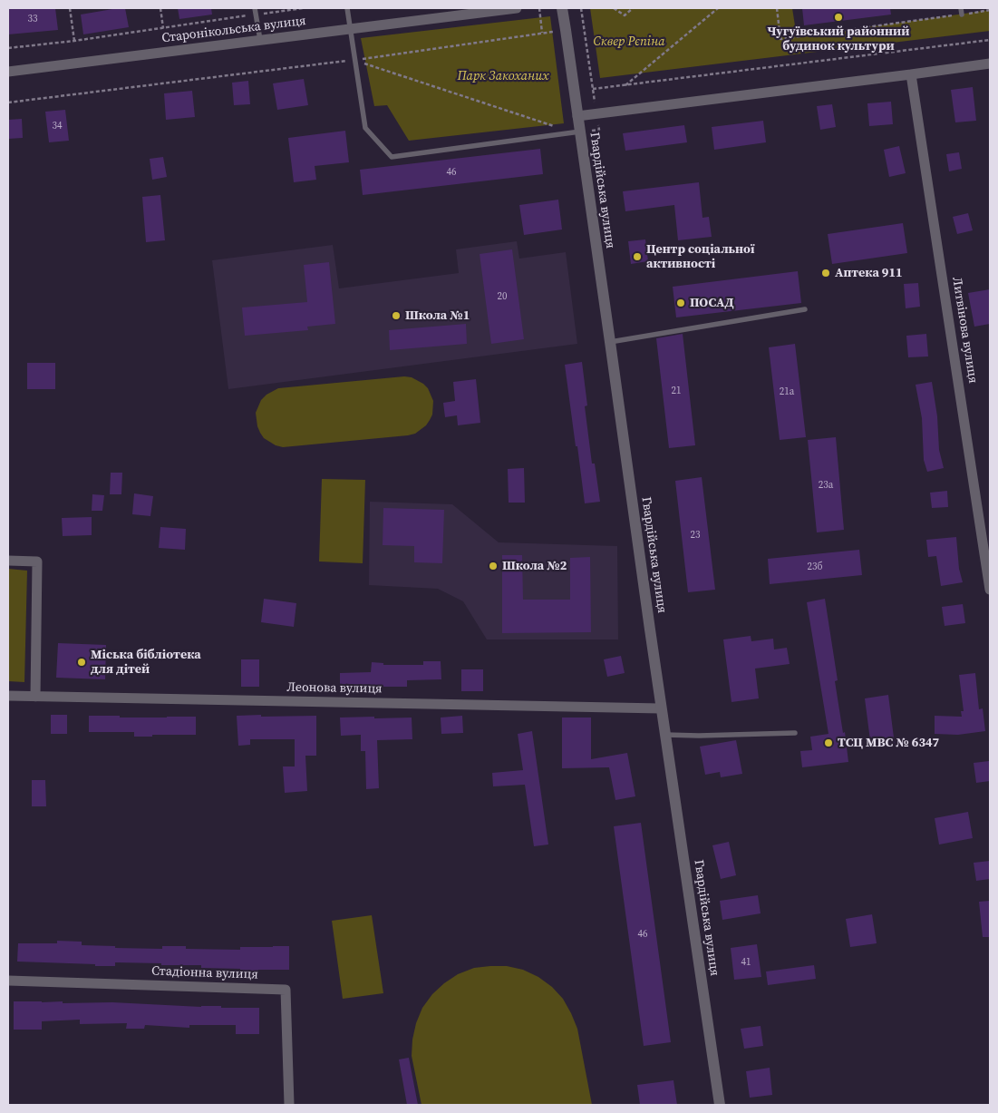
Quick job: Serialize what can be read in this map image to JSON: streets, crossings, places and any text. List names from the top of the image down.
{
  "streets": {
    "street": [
      "Старонікольська вулиця",
      "Гвардійська вулиця",
      "Литвінова вулиця",
      "Леонова вулиця",
      "Стадіонна вулиця"
    ]
  },
  "crossings": [
    ["Гвардійська вулиця", "Леонова вулиця"]
  ],
  "parks": ["Сквер Рєпіна", "Парк Закоханих"],
  "places": [
    "Чугуївський районний будинок культури",
    "Центр соціальної активності",
    "Аптека 911",
    "ПОСАД",
    "Школа №1",
    "Школа №2",
    "Міська бібліотека для дітей",
    "ТСЦ МВС № 6347"
  ],
  "house_numbers": [
    "33",
    "34",
    "46",
    "20",
    "21",
    "21а",
    "23а",
    "23",
    "23б",
    "46",
    "41"
  ]
}
